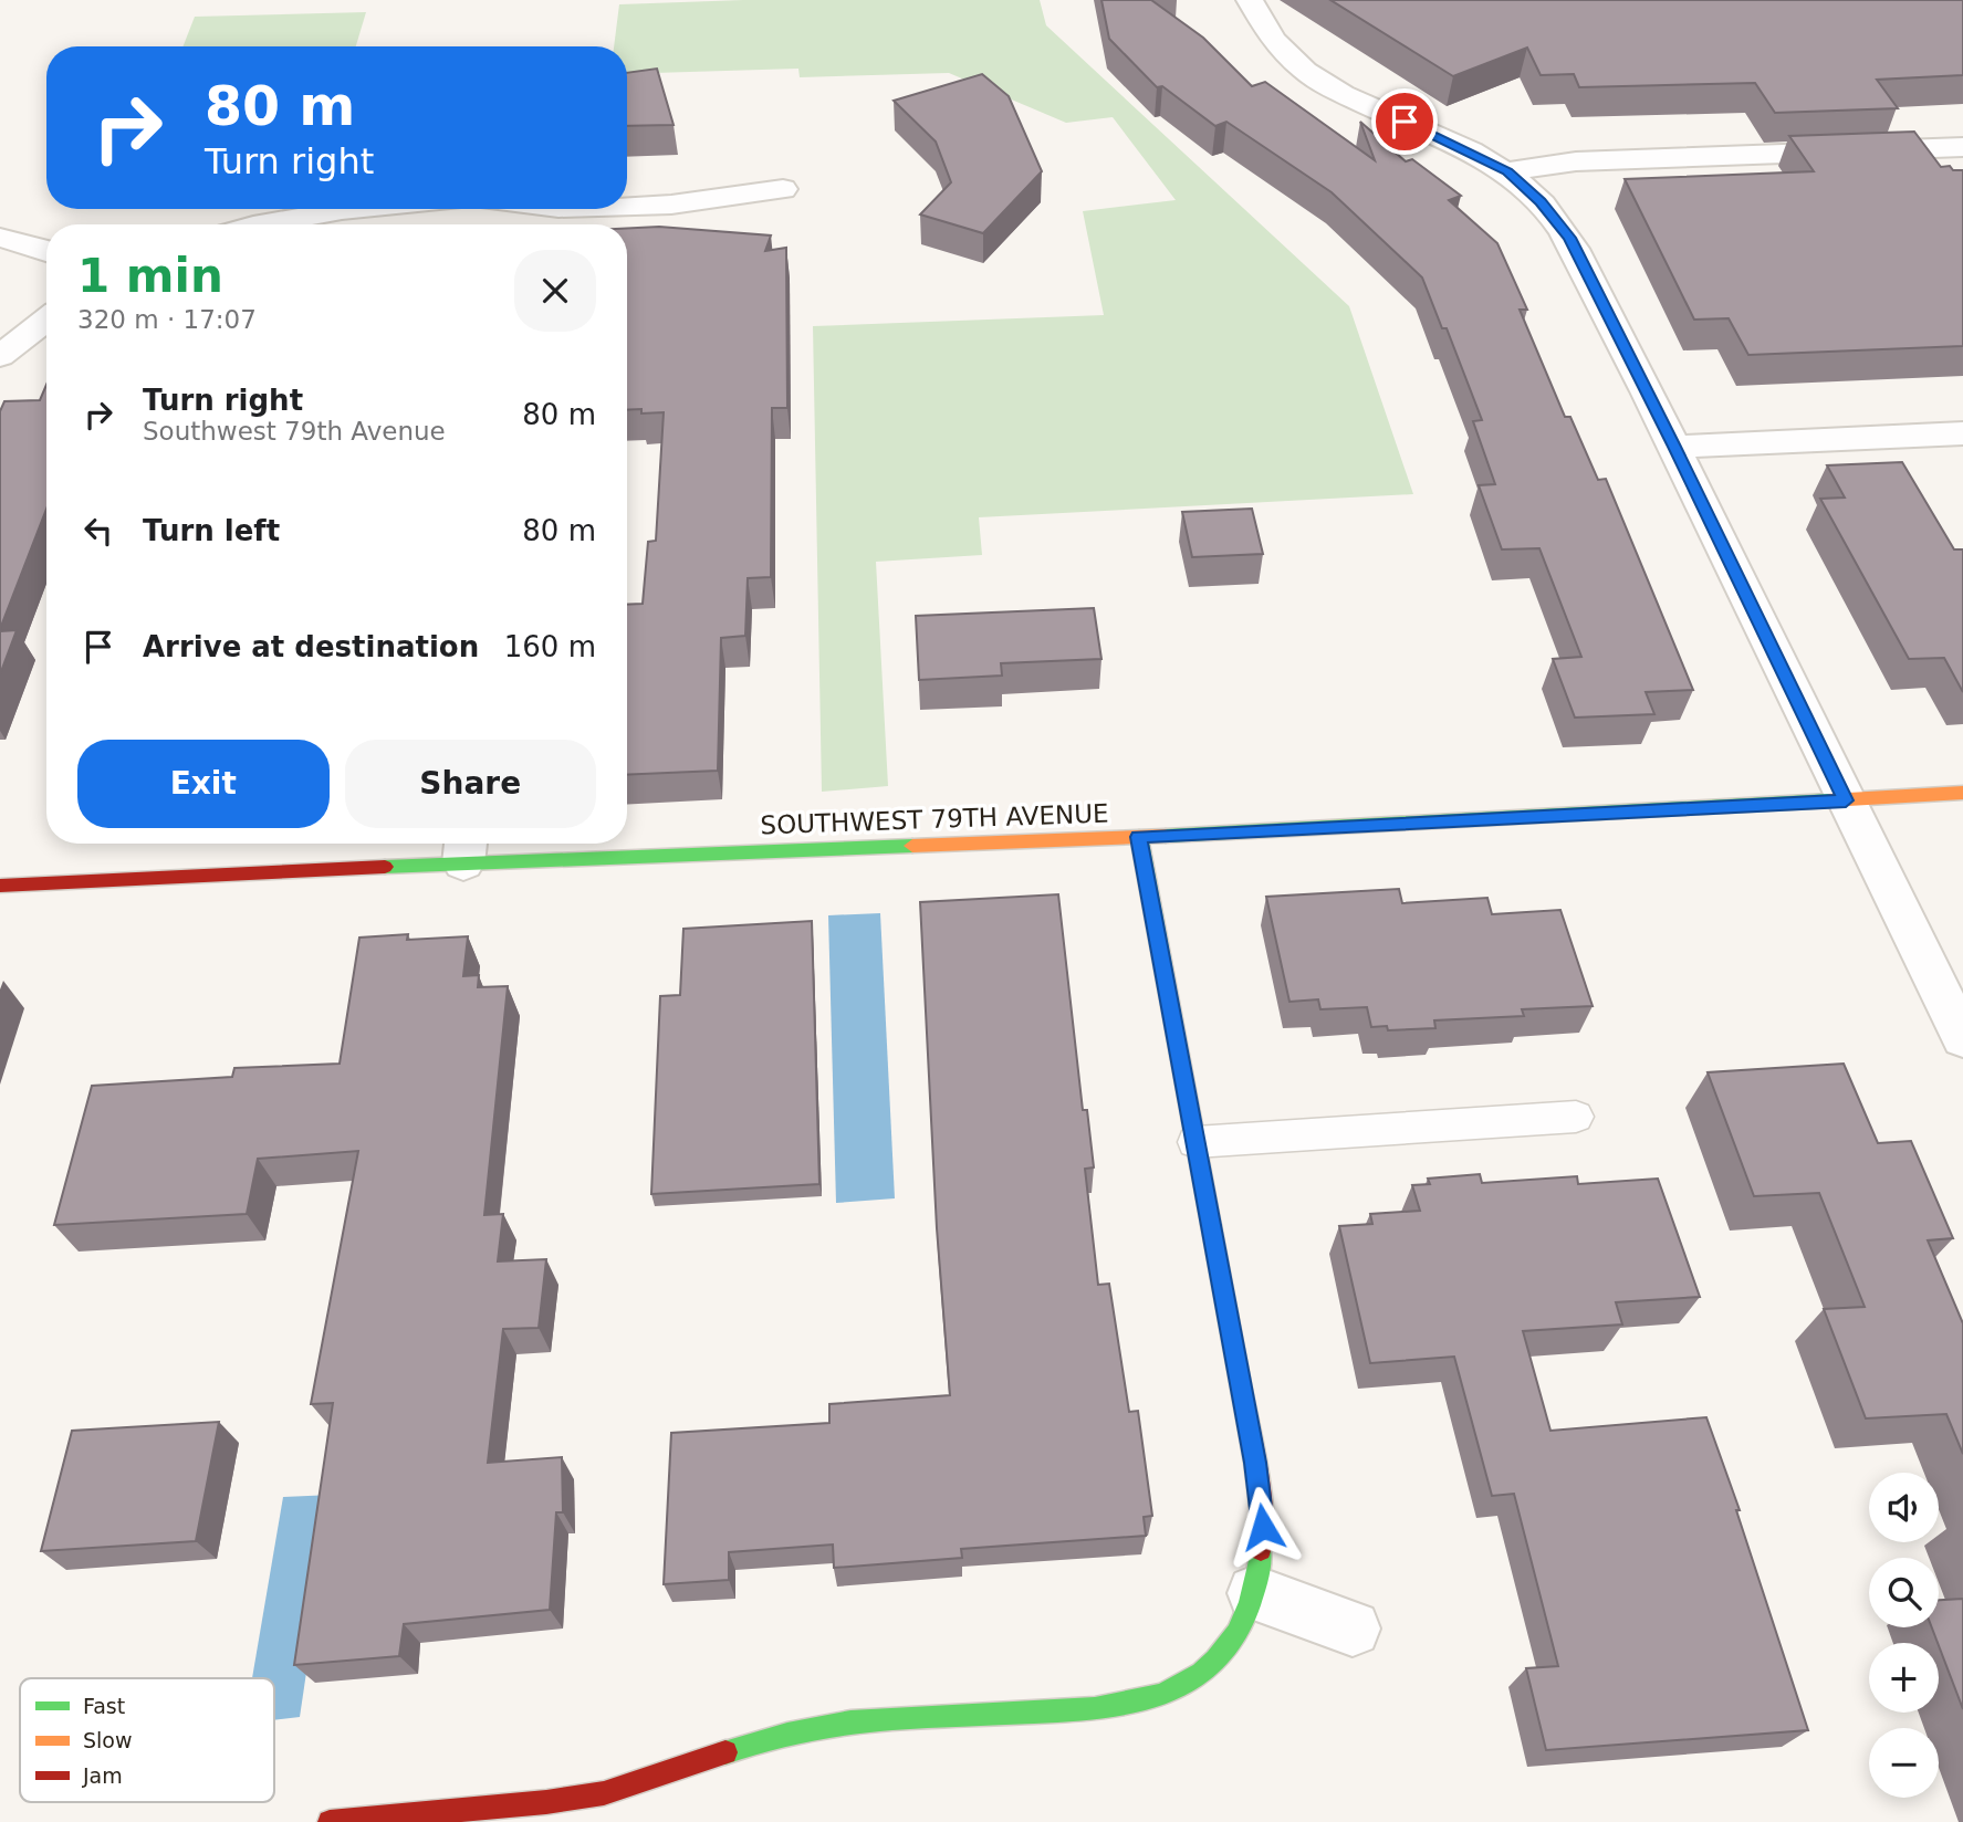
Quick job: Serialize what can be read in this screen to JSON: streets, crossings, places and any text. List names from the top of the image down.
{
  "streets": {
    "street": ["SOUTHWEST 79TH AVENUE"]
  },
  "legend": ["Fast", "Slow", "Jam"],
  "page": {
    "turn": ["80 m", "Turn right"],
    "heading": ["1 min", "320 m · 17:07"],
    "list": [
      {
        "name": "Turn right",
        "note": "Southwest 79th Avenue",
        "value": "80 m"
      },
      {
        "name": "Turn left",
        "value": "80 m"
      },
      {
        "name": "Arrive at destination",
        "value": "160 m"
      }
    ],
    "buttons": ["Exit", "Share"],
    "map_buttons": ["+", "−"]
  }
}
